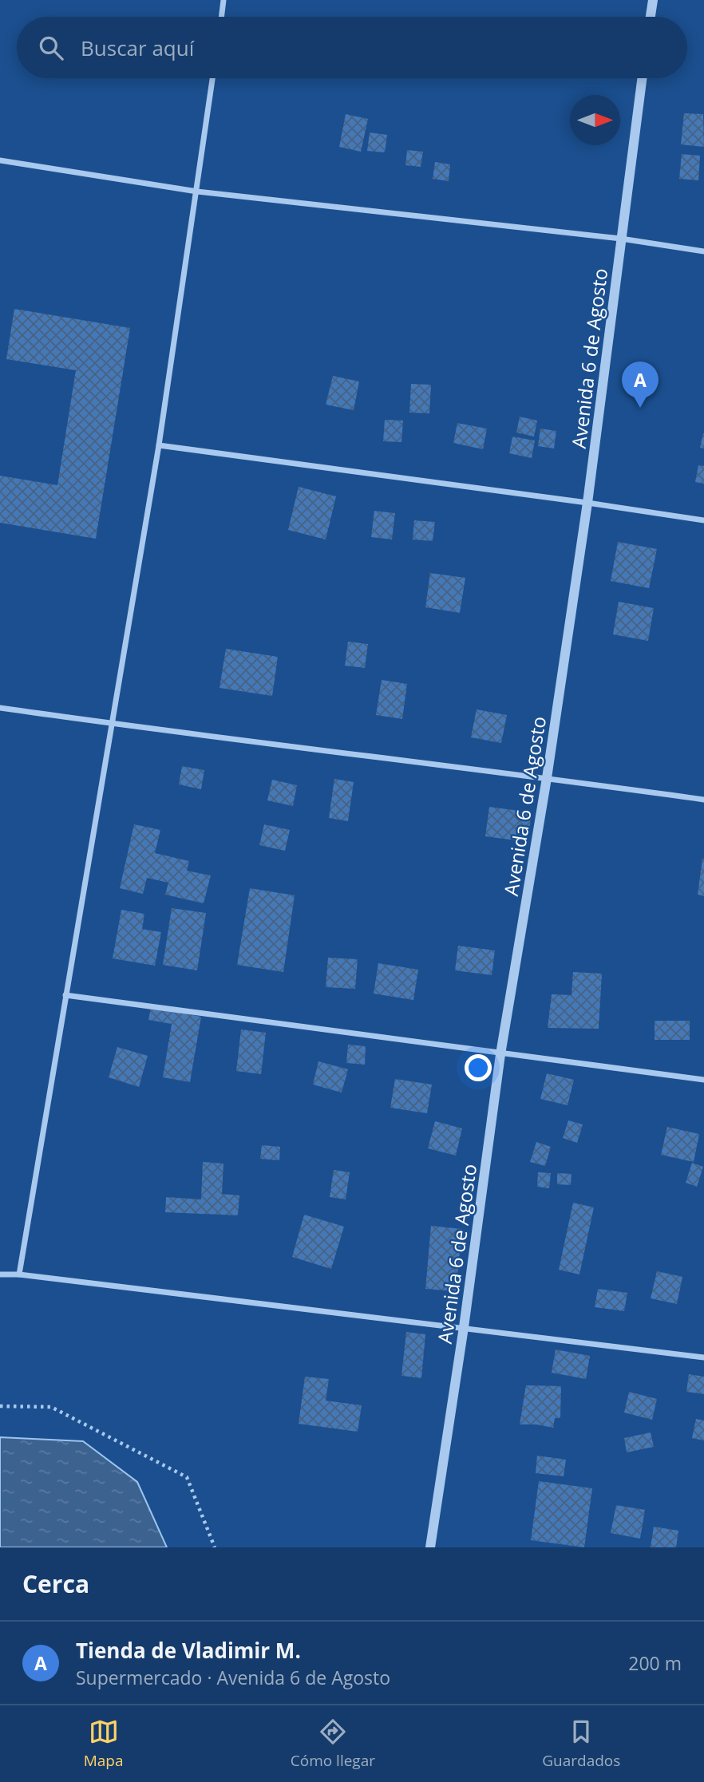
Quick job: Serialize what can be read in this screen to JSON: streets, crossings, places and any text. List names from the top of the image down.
{
  "streets": {
    "street": ["Avenida 6 de Agosto"]
  },
  "north": "right",
  "page": {
    "search": "Buscar aquí",
    "pins": "A",
    "heading": "Cerca",
    "list": [
      {
        "mark": "A",
        "name": "Tienda de Vladimir M.",
        "note": "Supermercado · Avenida 6 de Agosto",
        "value": "200 m"
      }
    ],
    "nav": ["Mapa", "Cómo llegar", "Guardados"]
  }
}
